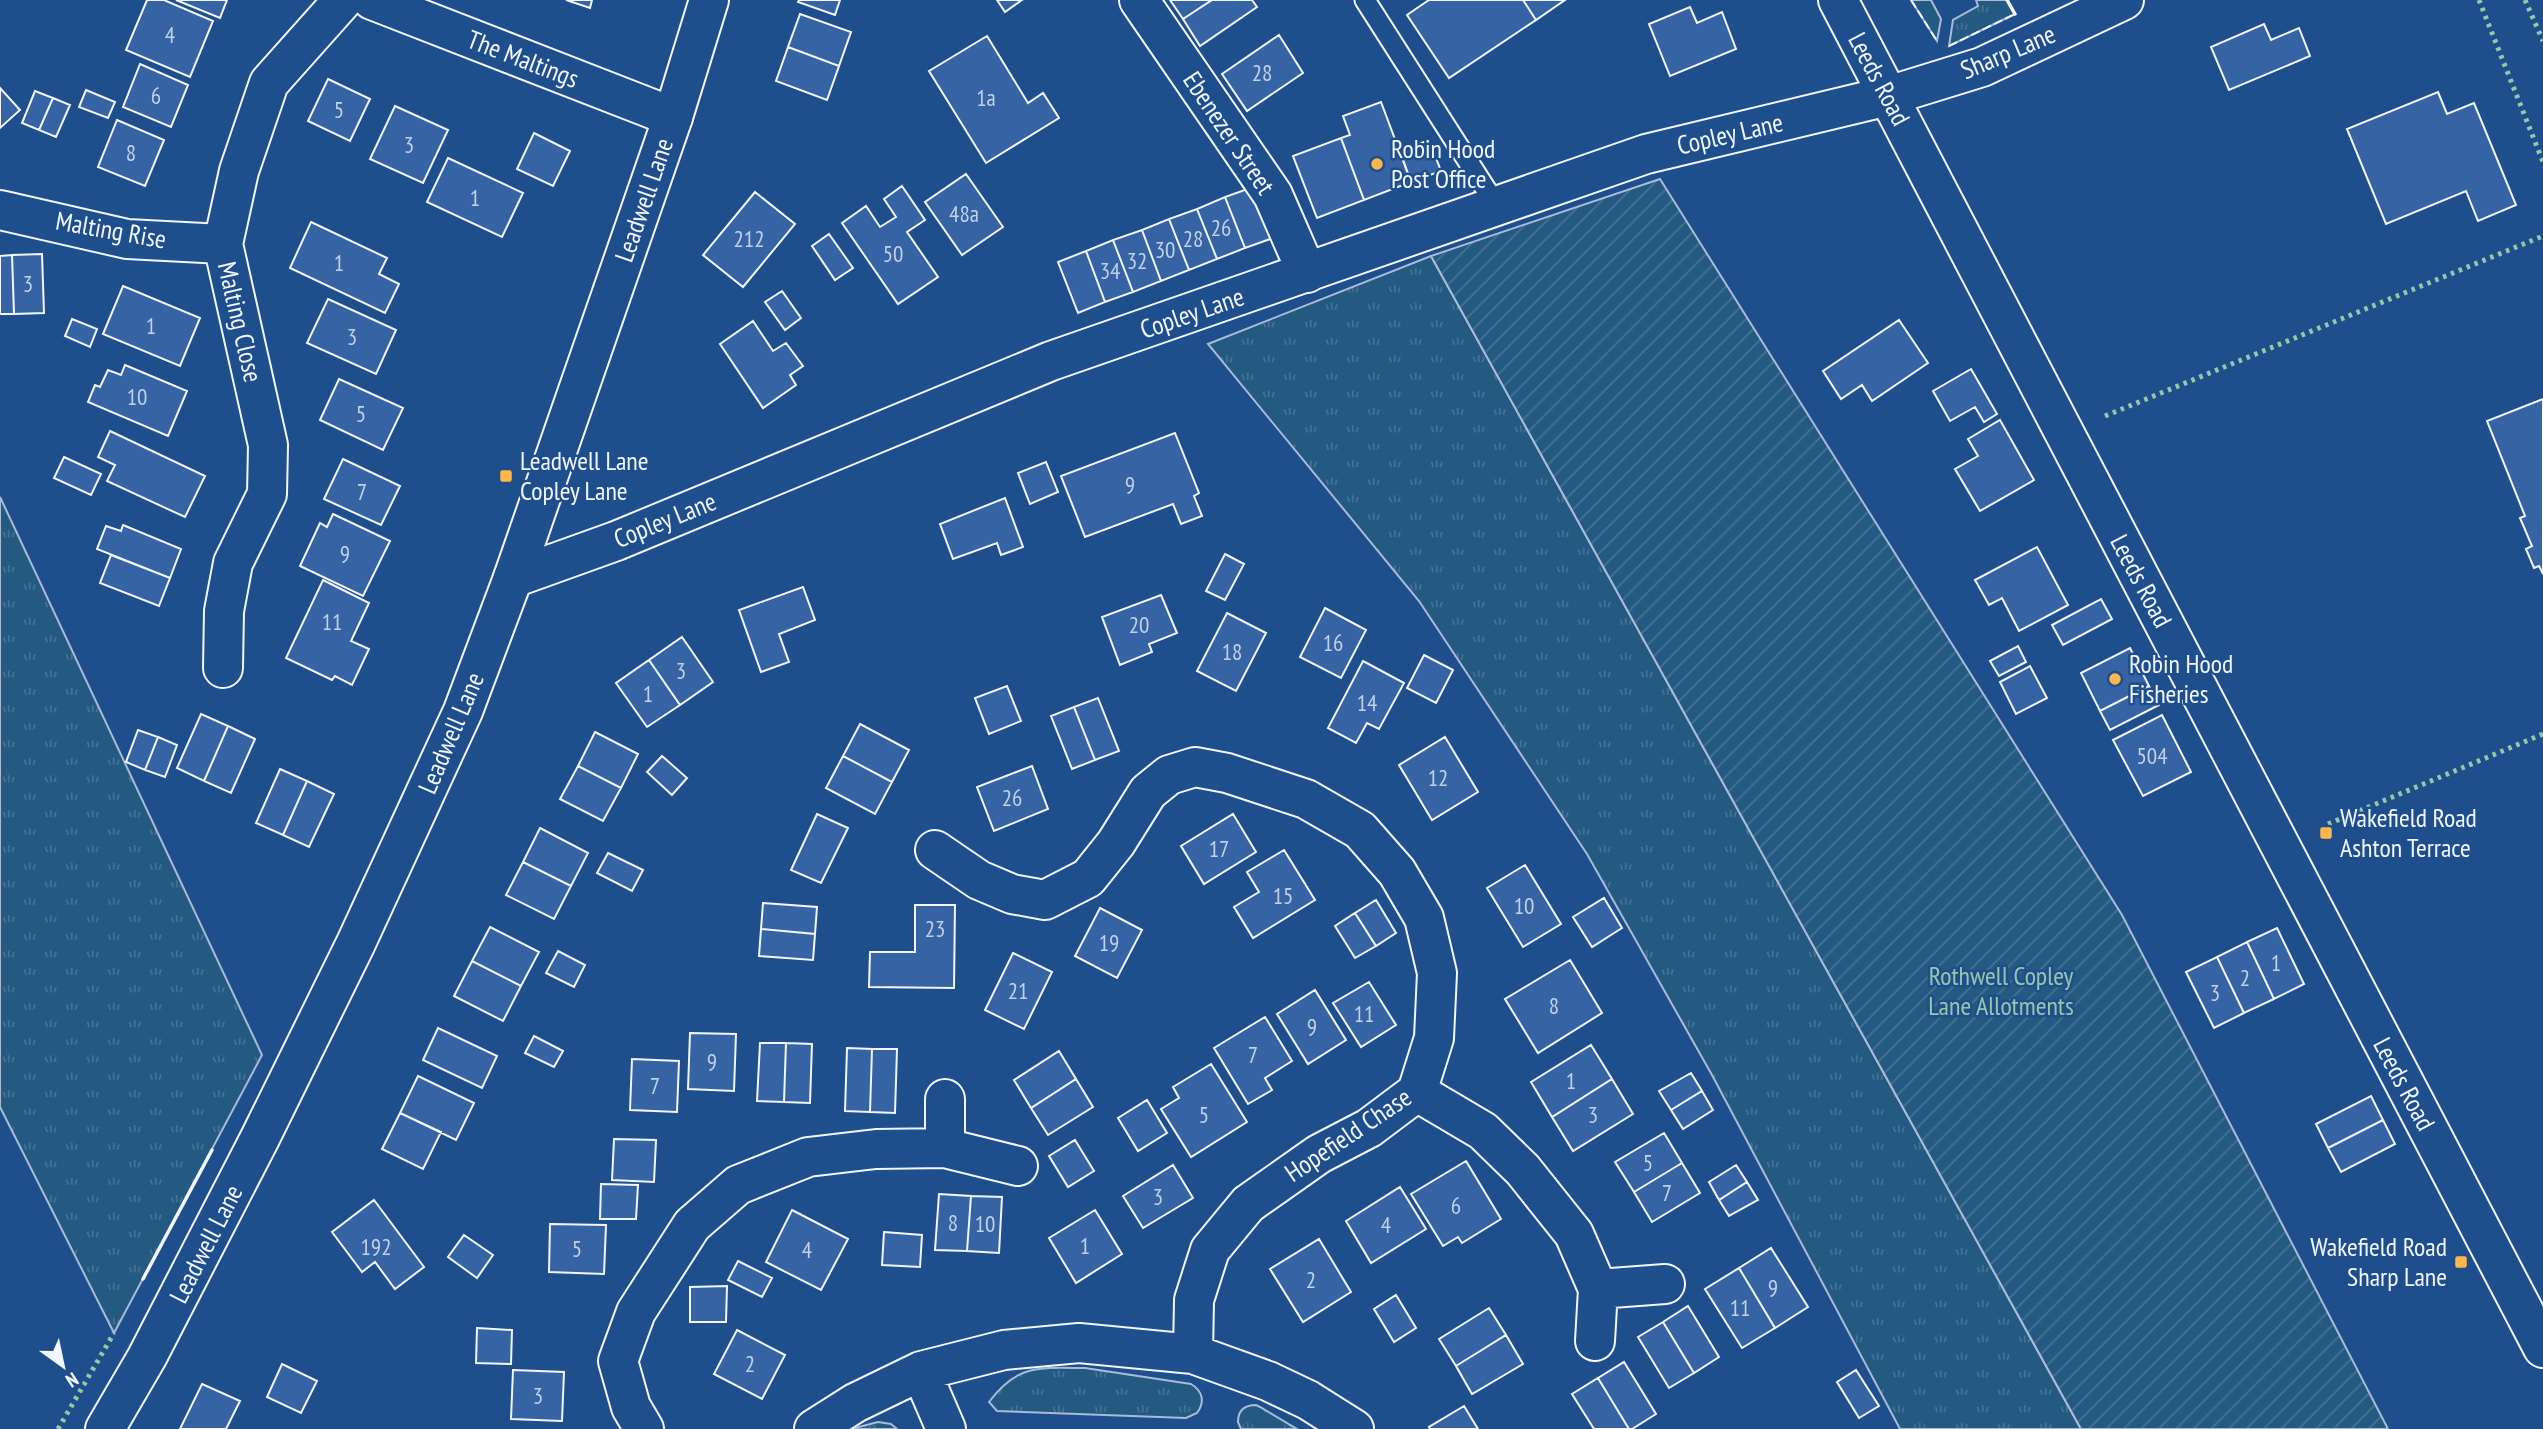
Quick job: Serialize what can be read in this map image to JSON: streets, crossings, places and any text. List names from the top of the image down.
{
  "streets": {
    "street": [
      "Sharp Lane",
      "The Maltings",
      "Leeds Road",
      "Ebenezer Street",
      "Copley Lane",
      "Leadwell Lane",
      "Malting Rise",
      "Malting Close",
      "Hopefield Chase"
    ]
  },
  "crossings": [
    ["Sharp Lane", "Leeds Road"],
    ["Sharp Lane", "Copley Lane"],
    ["The Maltings", "Leadwell Lane"],
    ["Leeds Road", "Copley Lane"],
    ["Ebenezer Street", "Copley Lane"],
    ["Copley Lane", "Leadwell Lane"],
    ["Malting Rise", "Malting Close"]
  ],
  "parks": ["Rothwell Copley Lane Allotments"],
  "places": {
    "other": ["Robin Hood Post Office", "Robin Hood Fisheries"],
    "transit": ["Leadwell Lane Copley Lane", "Wakefield Road Ashton Terrace", "Wakefield Road Sharp Lane"]
  },
  "house_numbers": [
    "4",
    "28",
    "6",
    "1a",
    "5",
    "3",
    "8",
    "1",
    "48a",
    "26",
    "212",
    "28",
    "30",
    "50",
    "32",
    "1",
    "34",
    "3",
    "1",
    "3",
    "10",
    "5",
    "9",
    "7",
    "9",
    "11",
    "20",
    "16",
    "18",
    "3",
    "1",
    "14",
    "504",
    "12",
    "26",
    "17",
    "15",
    "10",
    "23",
    "19",
    "1",
    "2",
    "21",
    "3",
    "8",
    "11",
    "9",
    "7",
    "9",
    "1",
    "7",
    "5",
    "3",
    "5",
    "7",
    "3",
    "6",
    "8",
    "10",
    "4",
    "1",
    "192",
    "5",
    "4",
    "2",
    "9",
    "11",
    "2",
    "3"
  ],
  "north": "bottom right"
}
